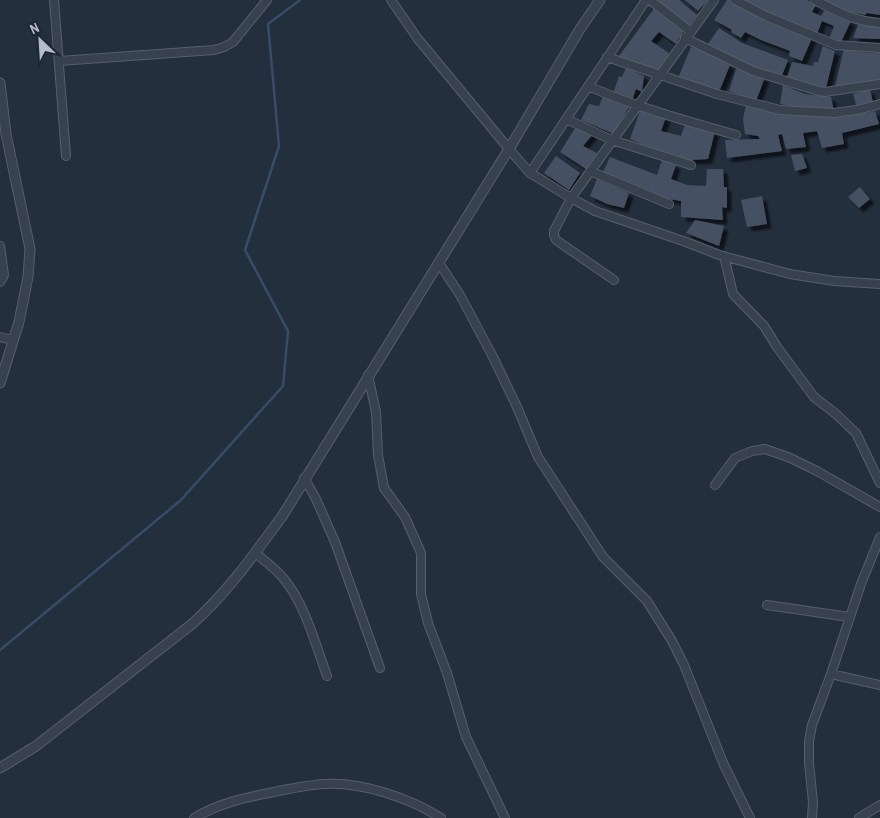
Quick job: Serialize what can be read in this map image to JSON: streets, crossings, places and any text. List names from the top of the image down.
{
  "north": "top left"
}
